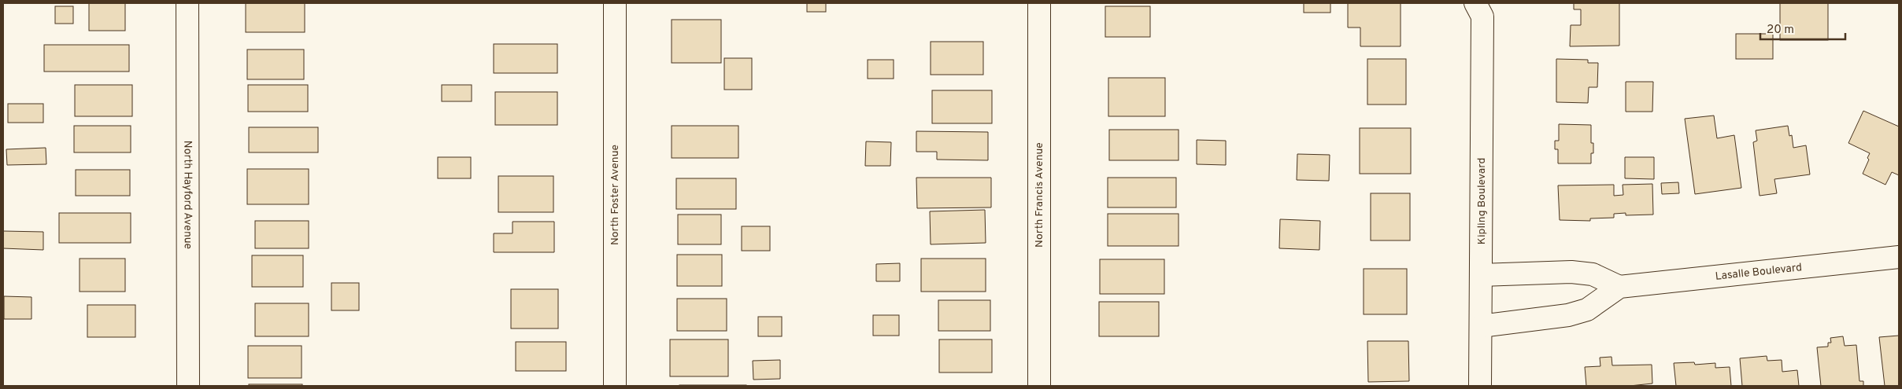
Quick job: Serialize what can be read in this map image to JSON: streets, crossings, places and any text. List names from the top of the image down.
{
  "streets": {
    "street": [
      "North Hayford Avenue",
      "North Foster Avenue",
      "North Francis Avenue",
      "Kipling Boulevard",
      "Lasalle Boulevard"
    ]
  },
  "crossings": [
    ["Kipling Boulevard", "Lasalle Boulevard"]
  ],
  "scale_bar": "20 m"
}
